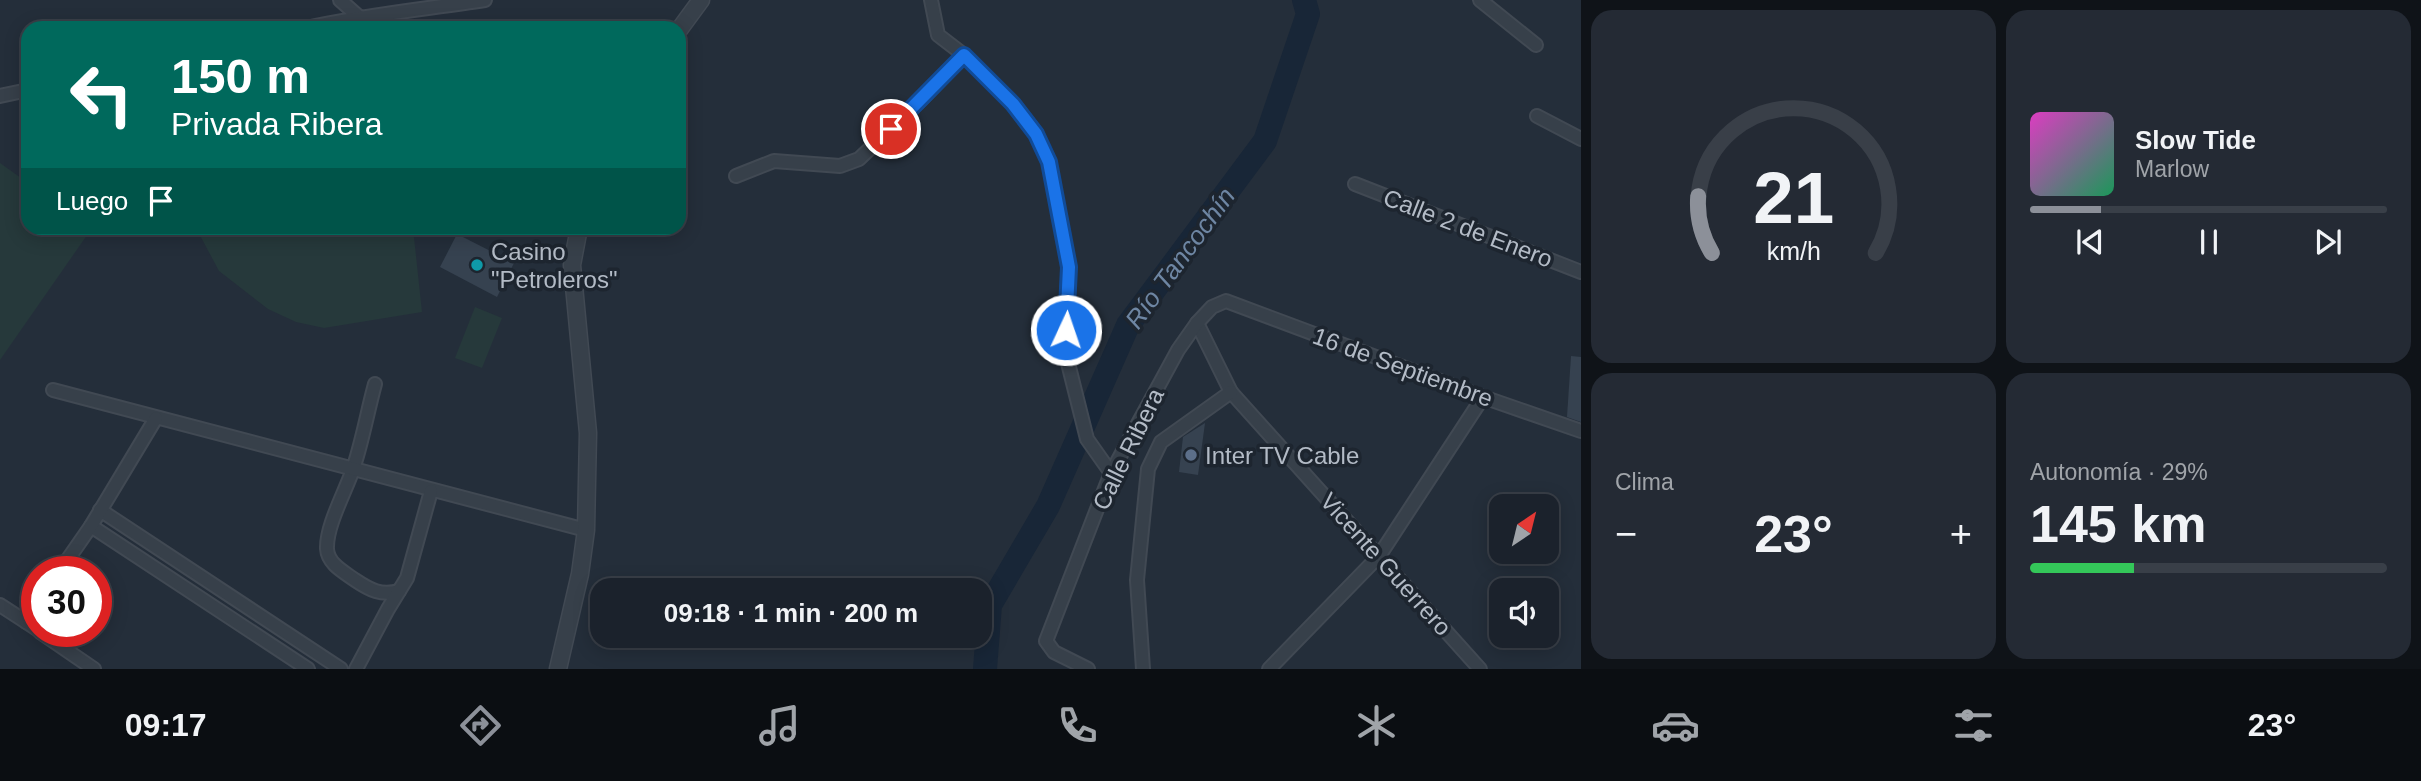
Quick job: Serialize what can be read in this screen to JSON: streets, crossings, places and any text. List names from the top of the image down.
{
  "streets": {
    "street": [
      "Calle 2 de Enero",
      "16 de Septiembre",
      "Calle Ribera",
      "Vicente Guerrero"
    ]
  },
  "crossings": [
    ["16 de Septiembre", "Calle Ribera"],
    ["Calle Ribera", "Vicente Guerrero"]
  ],
  "water": ["Río Tancochín"],
  "places": ["Casino \"Petroleros\"", "Inter TV Cable"],
  "north": "top right",
  "page": {
    "turn": ["150 m", "Privada Ribera"],
    "song": ["Slow Tide", "Marlow"],
    "then": "Luego",
    "tile": [
      "Clima",
      ["Autonomía · 29%", "145 km"]
    ],
    "heat": ["−", "23°", "+"],
    "limit": "30",
    "trip": "09:18 · 1 min · 200 m",
    "tabs": ["09:17", "23°"],
    "gauge": ["21", "km/h"]
  }
}
